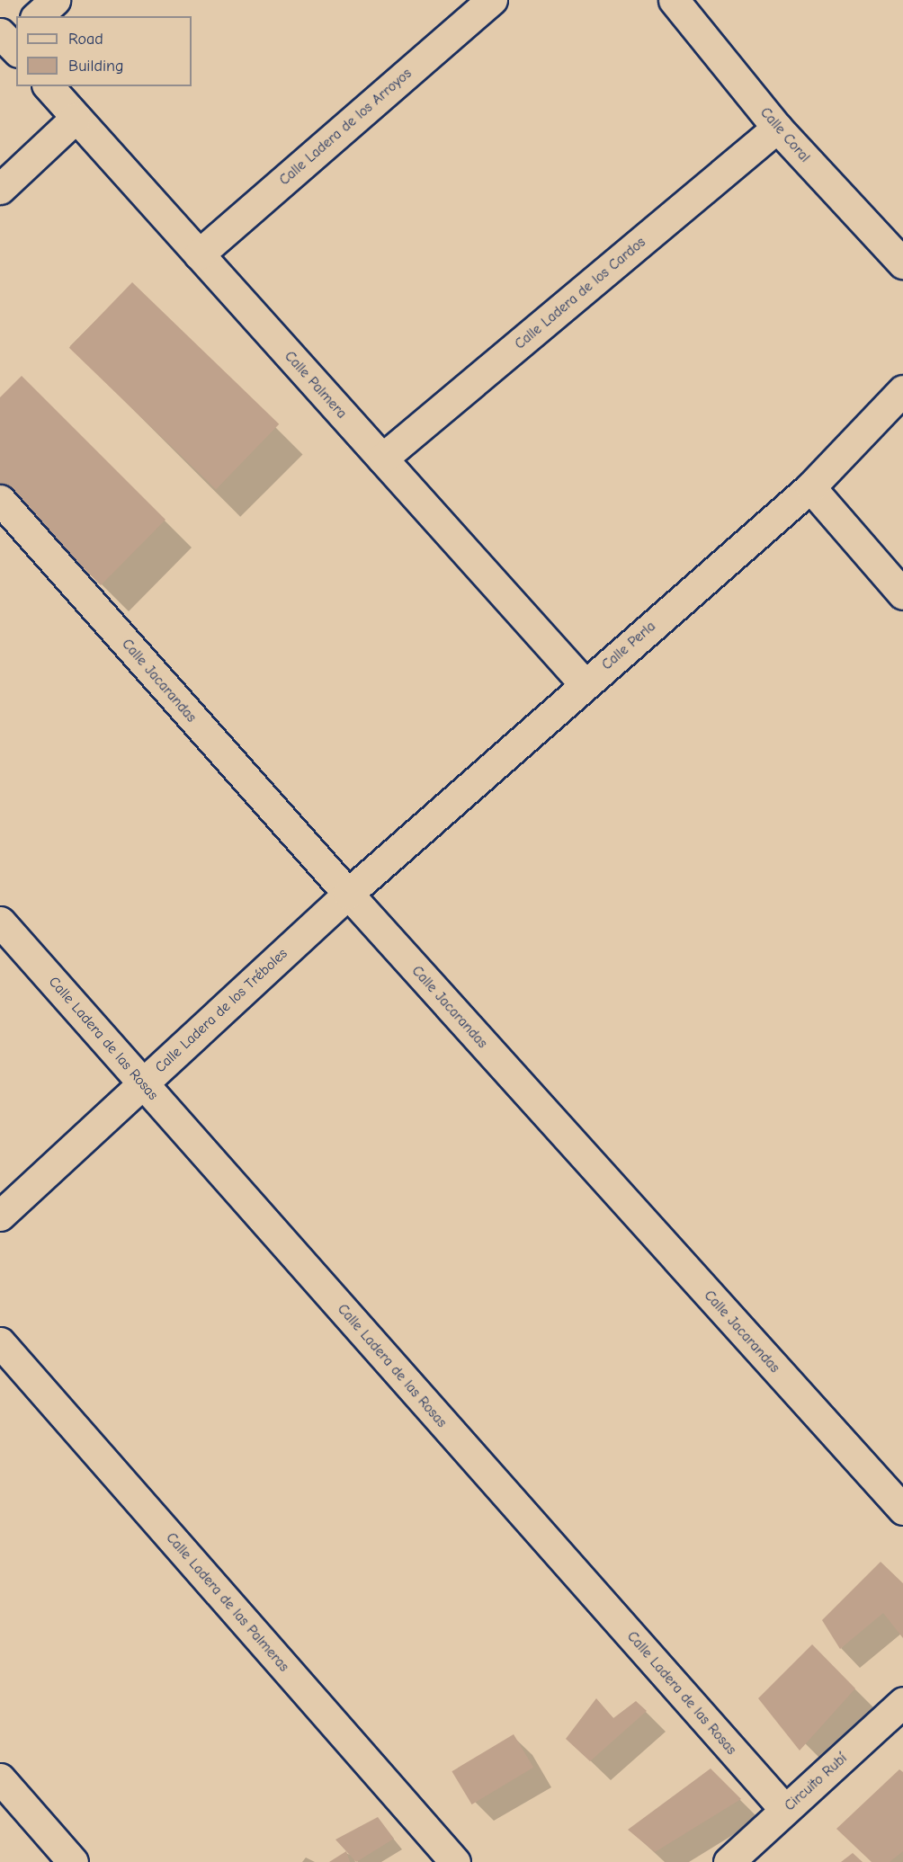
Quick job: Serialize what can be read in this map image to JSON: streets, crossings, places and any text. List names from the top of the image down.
{
  "streets": {
    "street": [
      "Calle Ladera de los Arroyos",
      "Calle Coral",
      "Calle Ladera de los Cardos",
      "Calle Palmera",
      "Calle Perla",
      "Calle Jacarandas",
      "Calle Ladera de los Tréboles",
      "Calle Ladera de las Rosas",
      "Calle Ladera de las Palmeras",
      "Circuito Rubí"
    ]
  },
  "crossings": [
    ["Calle Ladera de los Arroyos", "Calle Palmera"],
    ["Calle Coral", "Calle Ladera de los Cardos"],
    ["Calle Ladera de los Cardos", "Calle Palmera"],
    ["Calle Palmera", "Calle Perla"],
    ["Calle Perla", "Calle Jacarandas"],
    ["Calle Perla", "Calle Ladera de los Tréboles"],
    ["Calle Jacarandas", "Calle Ladera de los Tréboles"],
    ["Calle Ladera de los Tréboles", "Calle Ladera de las Rosas"],
    ["Calle Ladera de las Rosas", "Circuito Rubí"]
  ],
  "legend": ["Road", "Building"]
}
